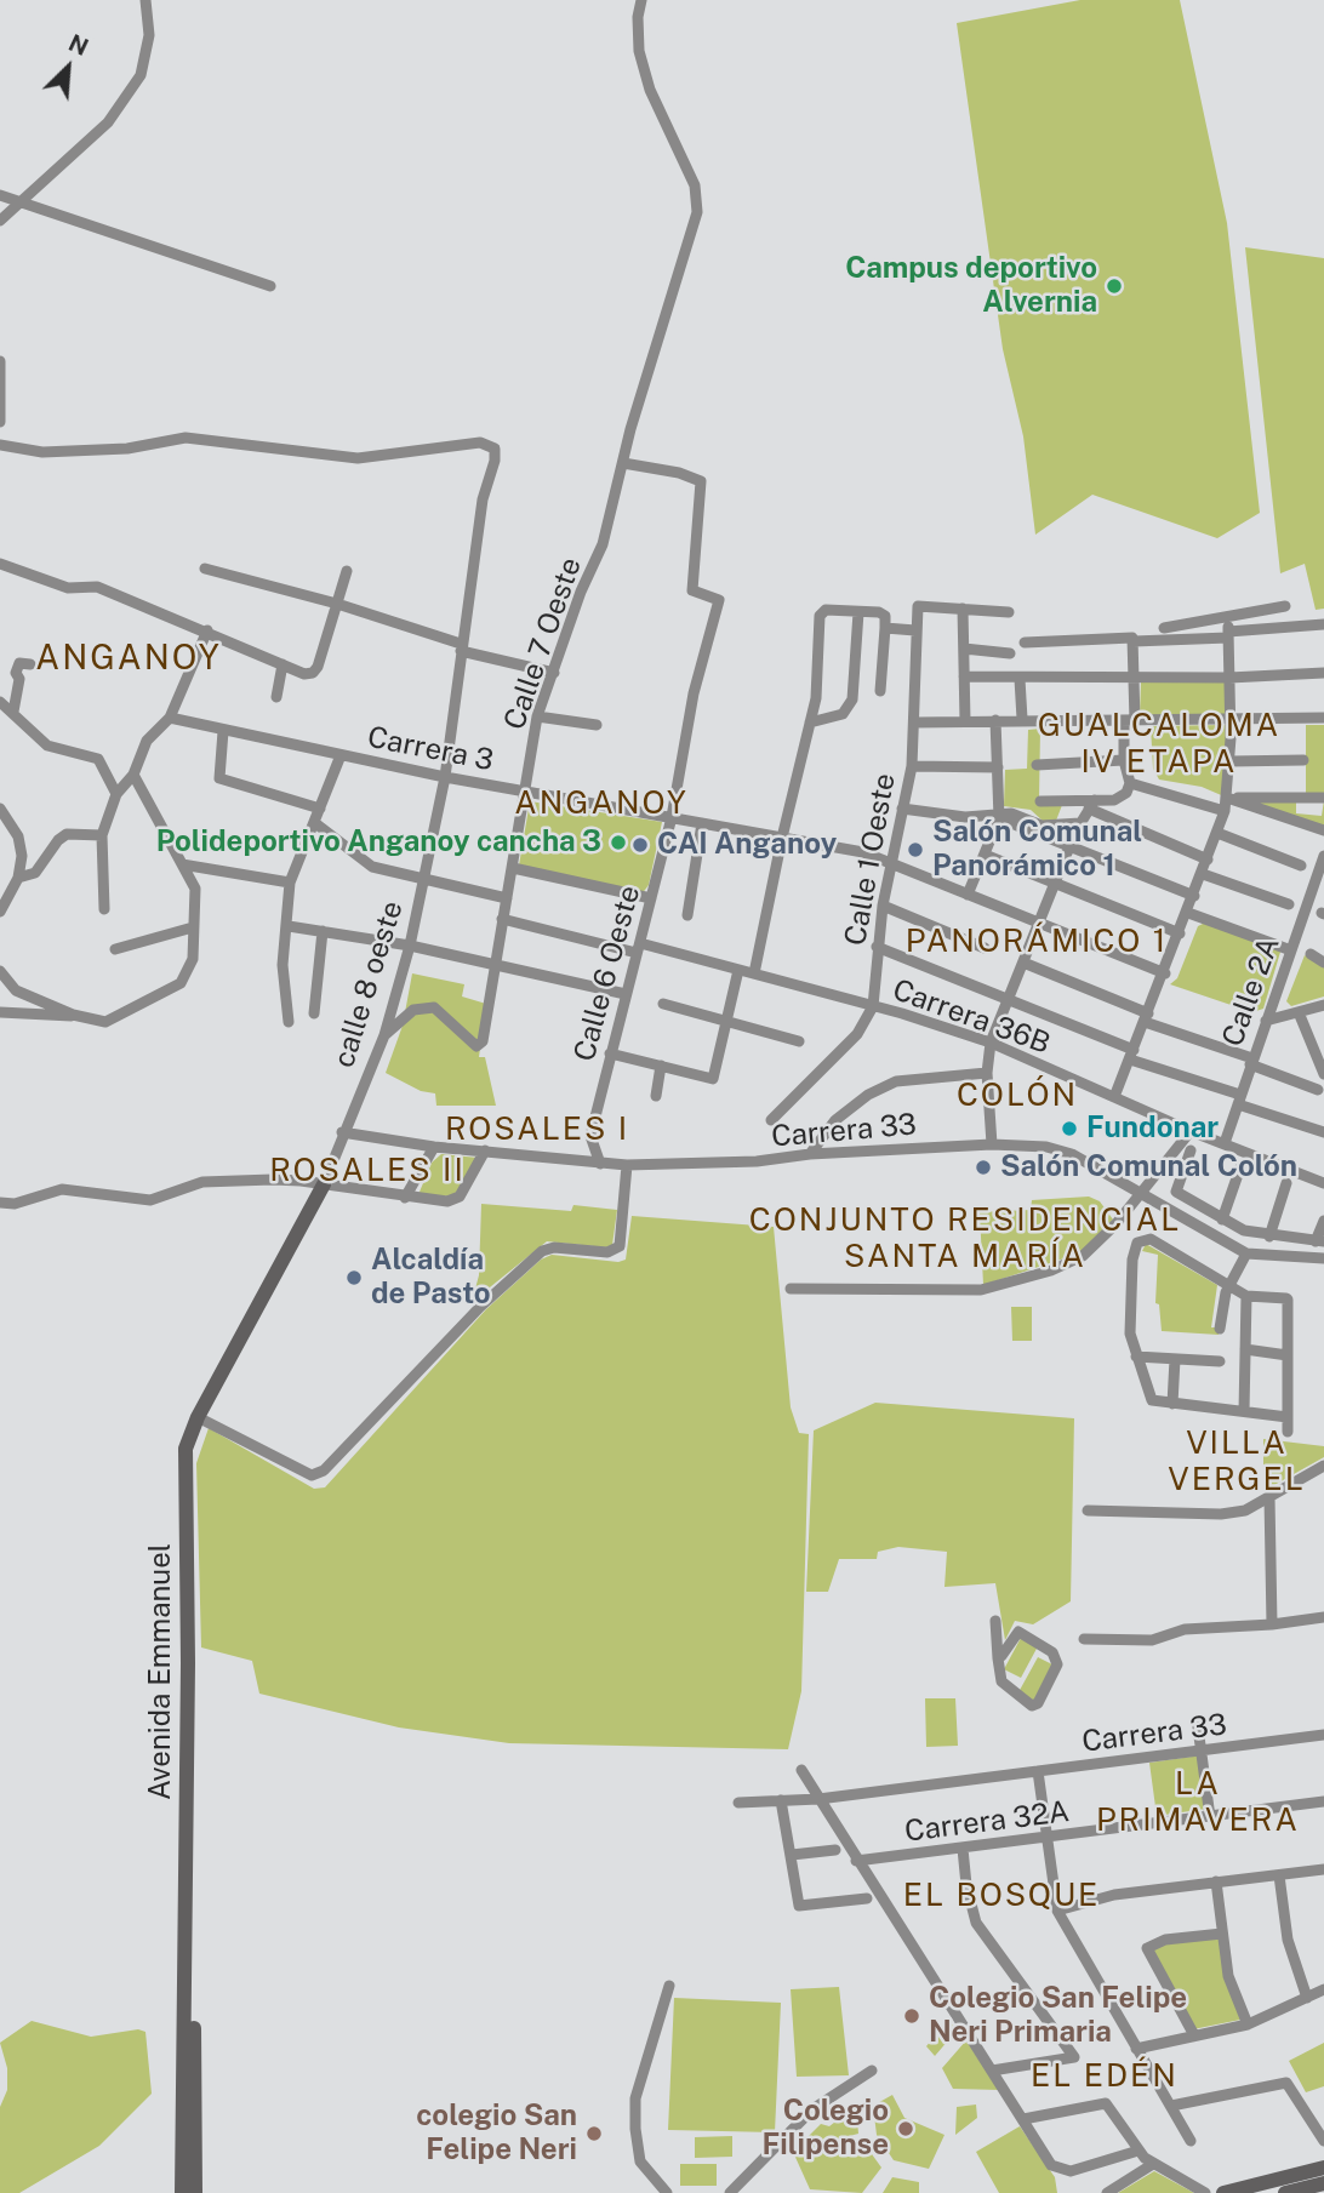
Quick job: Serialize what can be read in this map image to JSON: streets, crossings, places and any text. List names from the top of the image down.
{
  "streets": {
    "street": [
      "Calle 7 Oeste",
      "Carrera 3",
      "Calle 1 Oeste",
      "Calle 6 Oeste",
      "calle 8 oeste",
      "Calle 2A",
      "Carrera 36B",
      "Carrera 33",
      "Avenida Emmanuel",
      "Carrera 32A"
    ]
  },
  "crossings": [
    ["Calle 7 Oeste", "Carrera 3"],
    ["Calle 7 Oeste", "Calle 6 Oeste"],
    ["Calle 7 Oeste", "calle 8 oeste"],
    ["Calle 7 Oeste", "Carrera 36B"],
    ["Carrera 3", "Calle 1 Oeste"],
    ["Carrera 3", "Calle 6 Oeste"],
    ["Carrera 3", "calle 8 oeste"],
    ["Calle 1 Oeste", "Carrera 36B"],
    ["Calle 6 Oeste", "Carrera 36B"],
    ["Calle 6 Oeste", "Carrera 33"],
    ["calle 8 oeste", "Carrera 33"],
    ["calle 8 oeste", "Avenida Emmanuel"],
    ["Calle 2A", "Carrera 36B"]
  ],
  "districts": [
    "ANGANOY",
    "GUALCALOMA IV ETAPA",
    "ANGANOY",
    "PANORÁMICO 1",
    "COLÓN",
    "ROSALES I",
    "ROSALES II",
    "CONJUNTO RESIDENCIAL SANTA MARÍA",
    "VILLA VERGEL",
    "LA PRIMAVERA",
    "EL BOSQUE",
    "EL EDÉN"
  ],
  "places": [
    "Campus deportivo Alvernia",
    "Polideportivo Anganoy cancha 3",
    "CAI Anganoy",
    "Salón Comunal Panorámico 1",
    "Fundonar",
    "Salón Comunal Colón",
    "Alcaldía de Pasto",
    "Colegio San Felipe Neri Primaria",
    "Colegio Filipense",
    "colegio San Felipe Neri"
  ],
  "north": "top right"
}
